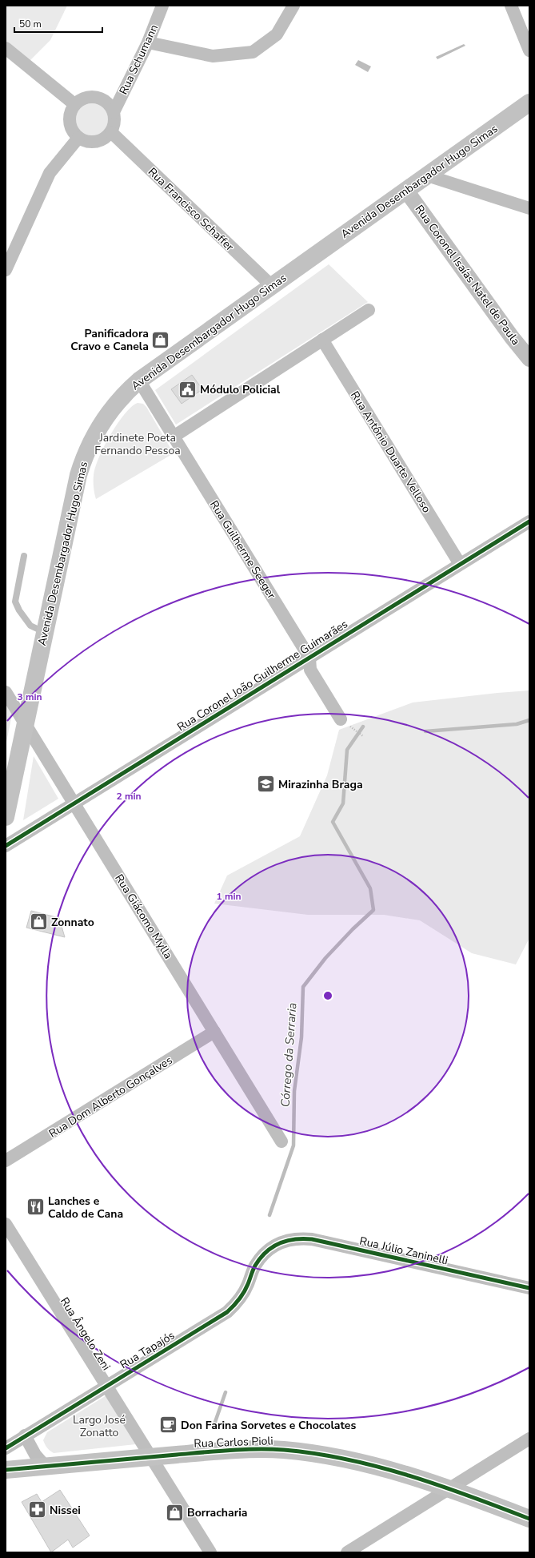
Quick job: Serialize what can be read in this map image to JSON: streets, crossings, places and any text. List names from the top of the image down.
{
  "streets": {
    "main road": ["Avenida Desembargador Hugo Simas", "Rua Carlos Pioli"],
    "street": [
      "Rua Schumann",
      "Rua Francisco Schaffer",
      "Rua Coronel Isaías Natel de Paula",
      "Rua Antônio Duarte Velloso",
      "Rua Guilherme Seeger",
      "Rua Coronel João Guilherme Guimarães",
      "Rua Giácomo Mylla",
      "Rua Dom Alberto Gonçalves",
      "Rua Júlio Zaninelli",
      "Rua Ângelo Zeni",
      "Rua Tapajós"
    ]
  },
  "crossings": [
    ["Rua Schumann", "Rua Francisco Schaffer"],
    ["Avenida Desembargador Hugo Simas", "Rua Francisco Schaffer"],
    ["Avenida Desembargador Hugo Simas", "Rua Coronel Isaías Natel de Paula"],
    ["Avenida Desembargador Hugo Simas", "Rua Guilherme Seeger"],
    ["Avenida Desembargador Hugo Simas", "Rua Giácomo Mylla"],
    ["Rua Antônio Duarte Velloso", "Rua Coronel João Guilherme Guimarães"],
    ["Rua Guilherme Seeger", "Rua Coronel João Guilherme Guimarães"],
    ["Rua Coronel João Guilherme Guimarães", "Rua Giácomo Mylla"],
    ["Rua Giácomo Mylla", "Rua Dom Alberto Gonçalves"],
    ["Rua Júlio Zaninelli", "Rua Tapajós"],
    ["Rua Ângelo Zeni", "Rua Tapajós"],
    ["Rua Ângelo Zeni", "Rua Carlos Pioli"]
  ],
  "water": ["Córrego da Serraria"],
  "parks": ["Jardinete Poeta Fernando Pessoa", "Largo José Zonatto"],
  "places": {
    "shop": ["Panificadora Cravo e Canela", "Zonnato", "Borracharia"],
    "public building": ["Módulo Policial"],
    "school or university": ["Mirazinha Braga"],
    "restaurant": ["Lanches e Caldo de Cana"],
    "cafe": ["Don Farina Sorvetes e Chocolates"],
    "pharmacy": ["Nissei"]
  },
  "scale_bar": "50 m",
  "rings": ["3 min", "2 min", "1 min"]
}
